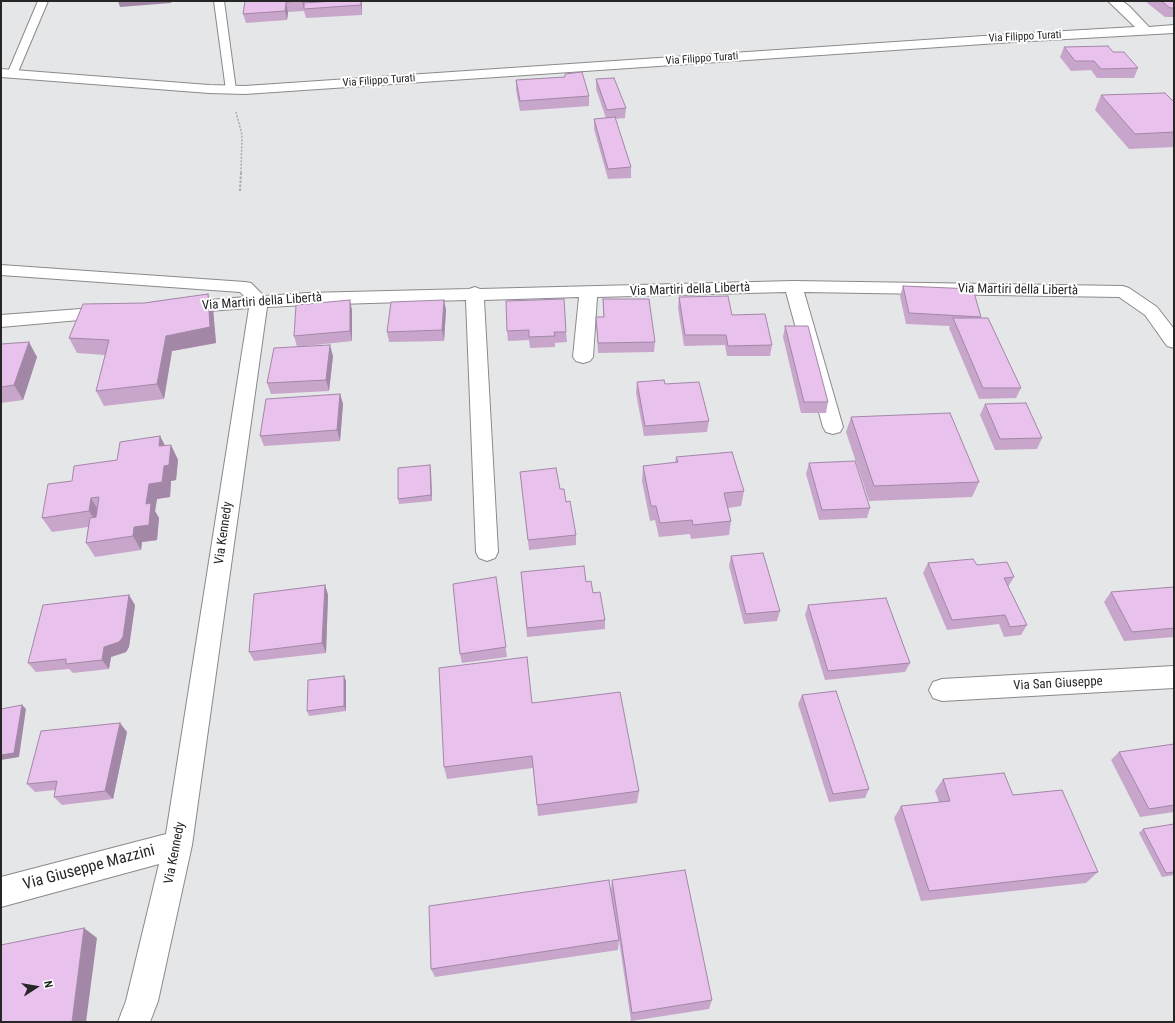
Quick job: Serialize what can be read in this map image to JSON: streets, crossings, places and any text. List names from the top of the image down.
{
  "streets": {
    "street": [
      "Via Filippo Turati",
      "Via Martiri della Libertà",
      "Via Kennedy",
      "Via San Giuseppe",
      "Via Giuseppe Mazzini"
    ]
  },
  "crossings": [
    ["Via Martiri della Libertà", "Via Kennedy"],
    ["Via Kennedy", "Via Giuseppe Mazzini"]
  ],
  "north": "right"
}
